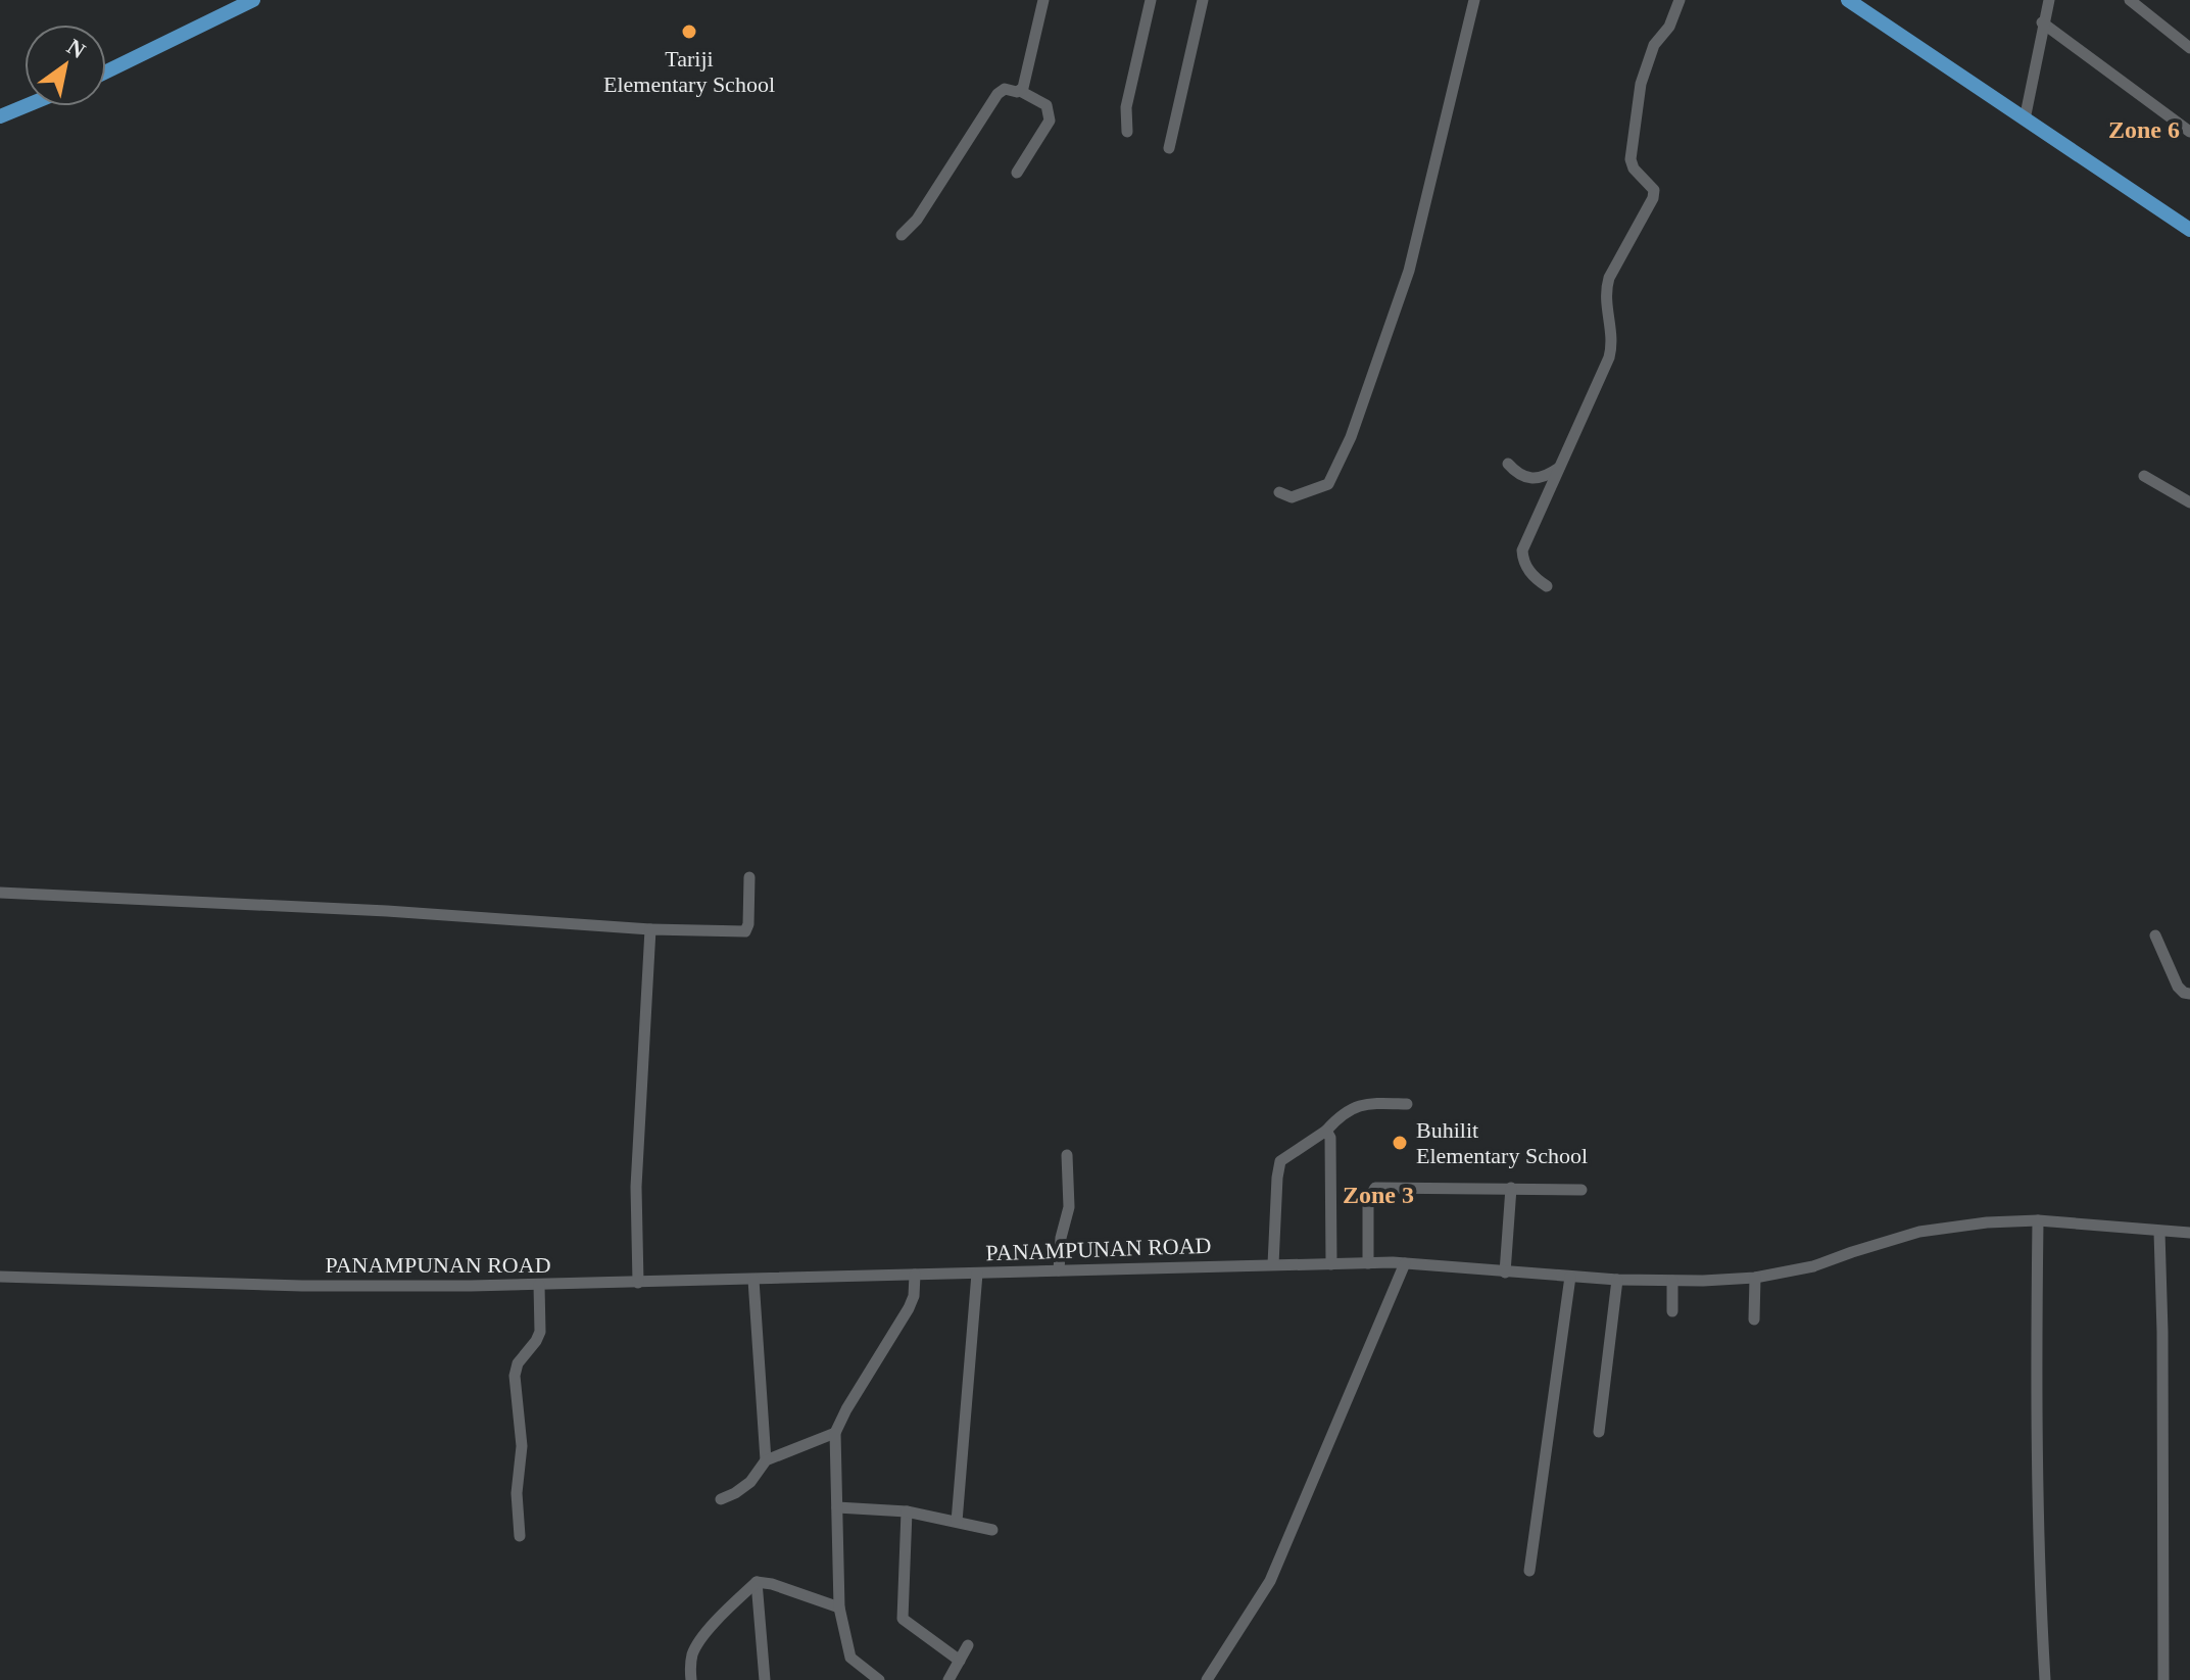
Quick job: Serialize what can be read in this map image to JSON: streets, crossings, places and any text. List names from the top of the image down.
{
  "streets": {
    "street": ["PANAMPUNAN ROAD"]
  },
  "districts": ["Zone 6", "Zone 3"],
  "places": ["Tariji Elementary School", "Buhilit Elementary School"],
  "north": "top right"
}
